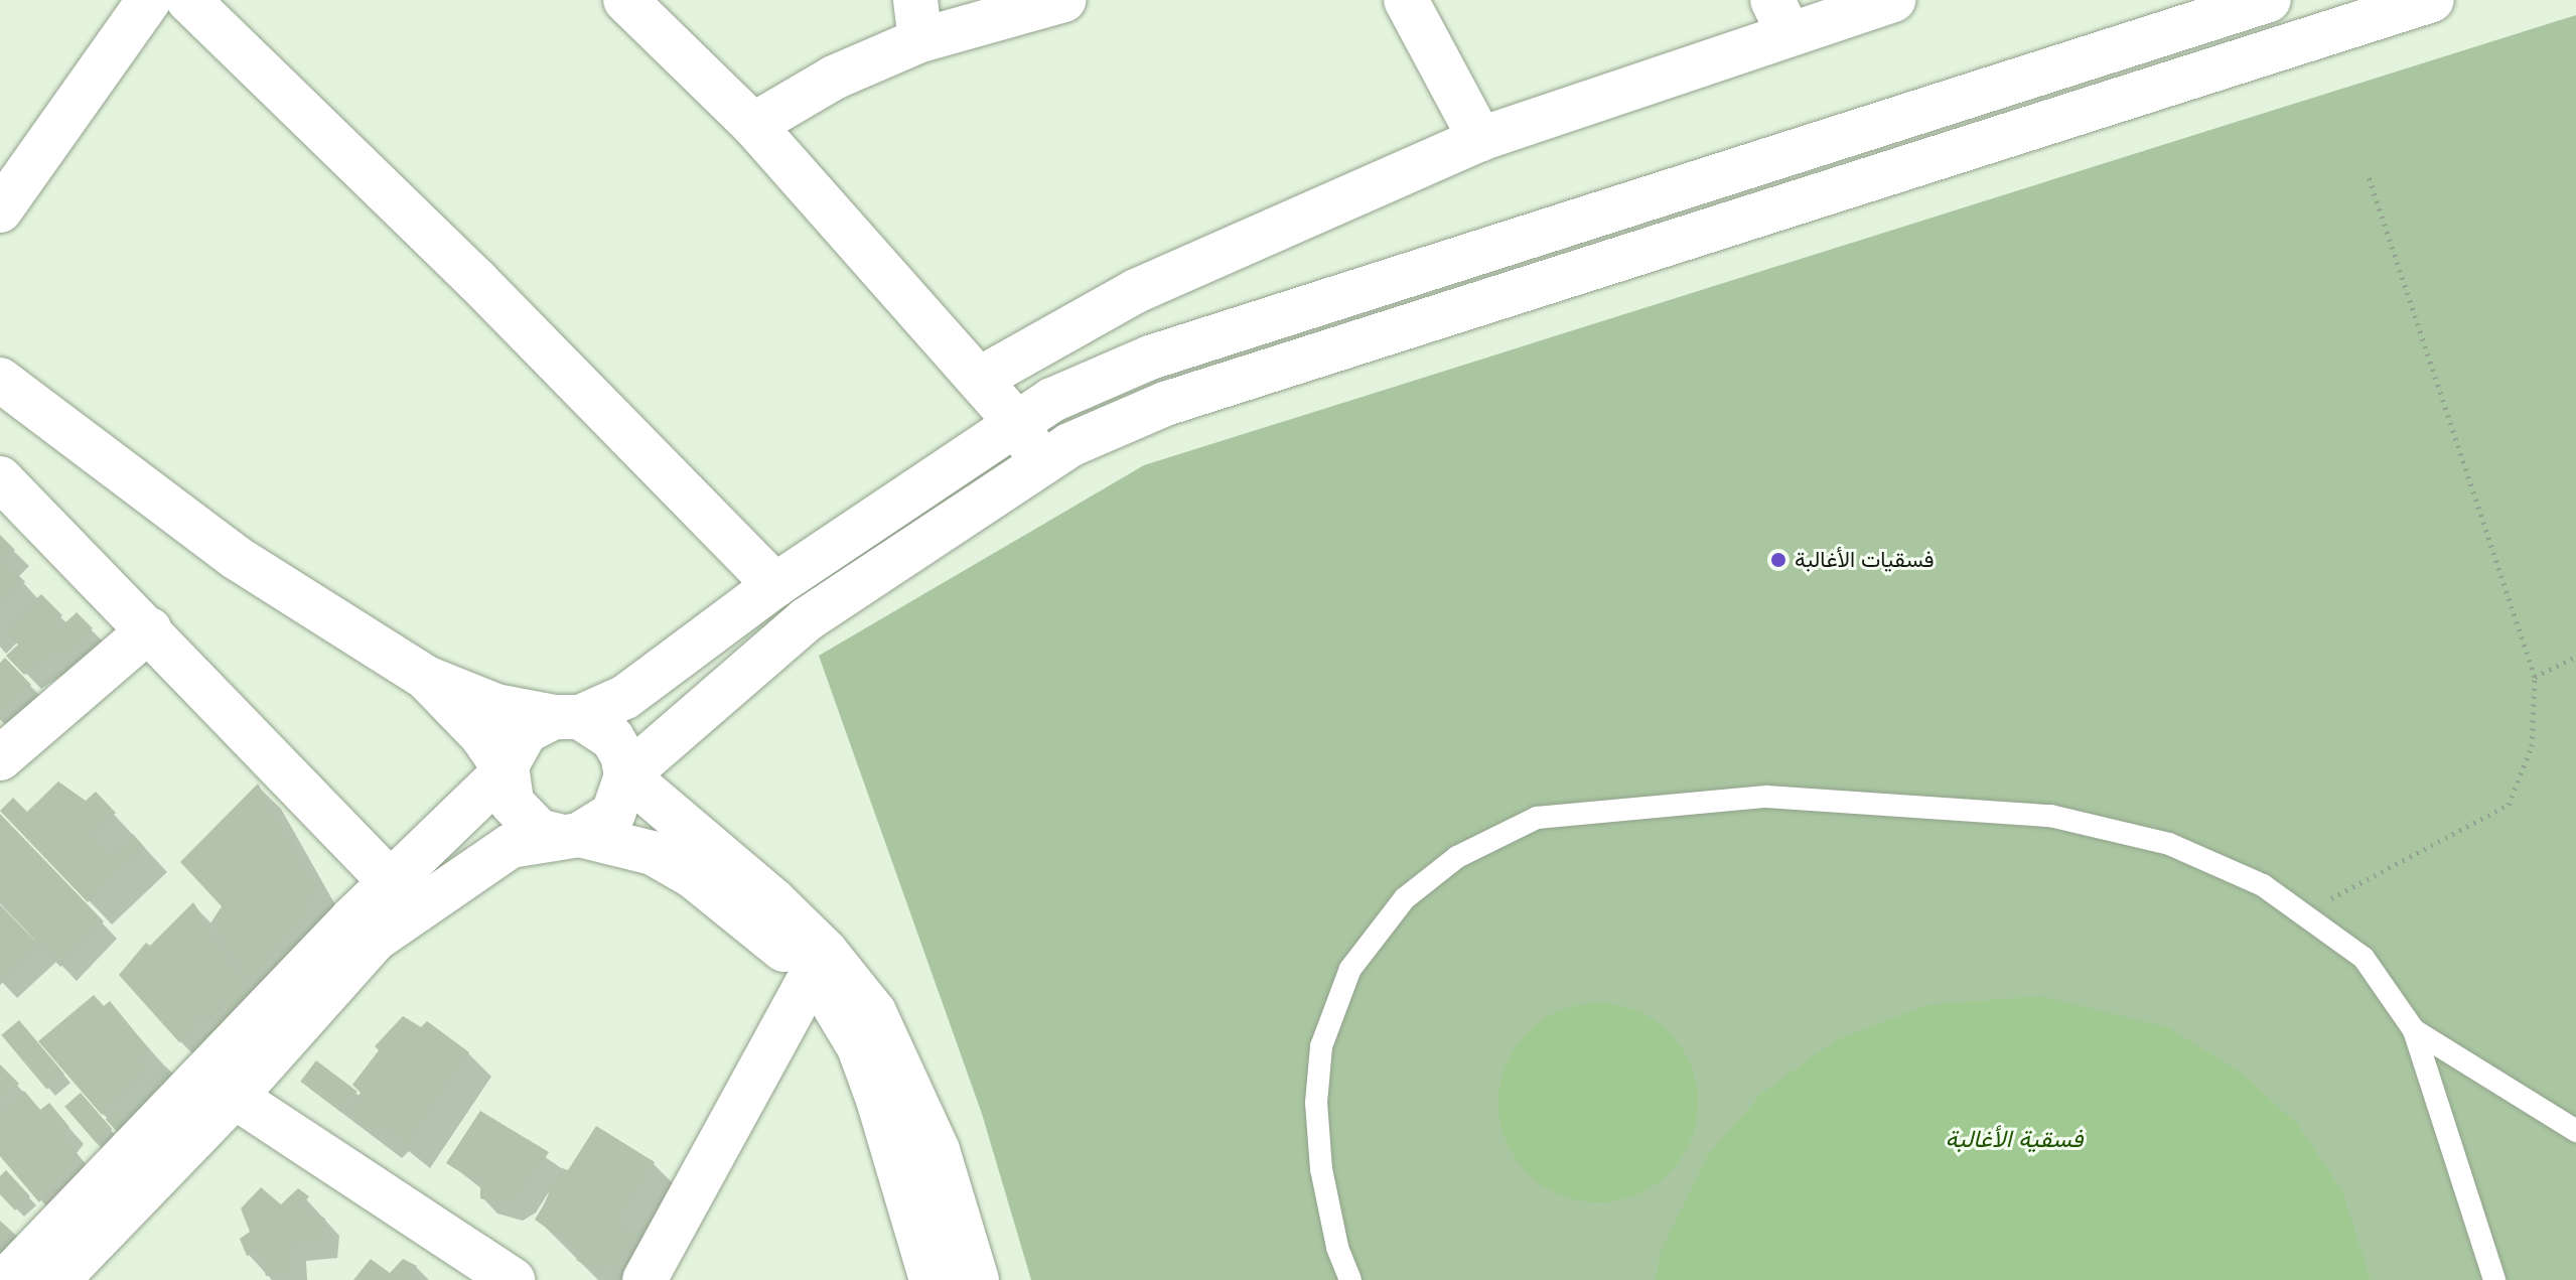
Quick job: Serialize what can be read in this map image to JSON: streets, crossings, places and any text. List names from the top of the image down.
{
  "water": ["فسقية الأغالبة"],
  "places": ["فسقيات الأغالبة"]
}
